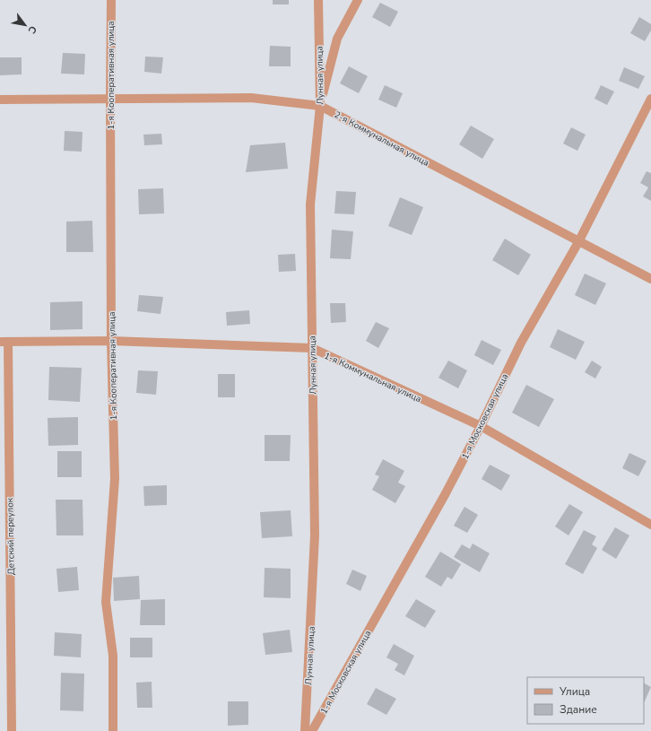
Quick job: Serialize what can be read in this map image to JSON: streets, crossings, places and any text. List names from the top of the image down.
{
  "streets": {
    "street": [
      "1-я Кооперативная улица",
      "Лунная улица",
      "2-я Коммунальная улица",
      "1-я Коммунальная улица",
      "1-я Московская улица",
      "Детский переулок"
    ]
  },
  "crossings": [
    ["1-я Кооперативная улица", "2-я Коммунальная улица"],
    ["1-я Кооперативная улица", "1-я Коммунальная улица"],
    ["Лунная улица", "2-я Коммунальная улица"],
    ["Лунная улица", "1-я Коммунальная улица"],
    ["2-я Коммунальная улица", "1-я Московская улица"],
    ["1-я Коммунальная улица", "1-я Московская улица"],
    ["1-я Коммунальная улица", "Детский переулок"]
  ],
  "legend": ["Улица", "Здание"],
  "north": "bottom right"
}
